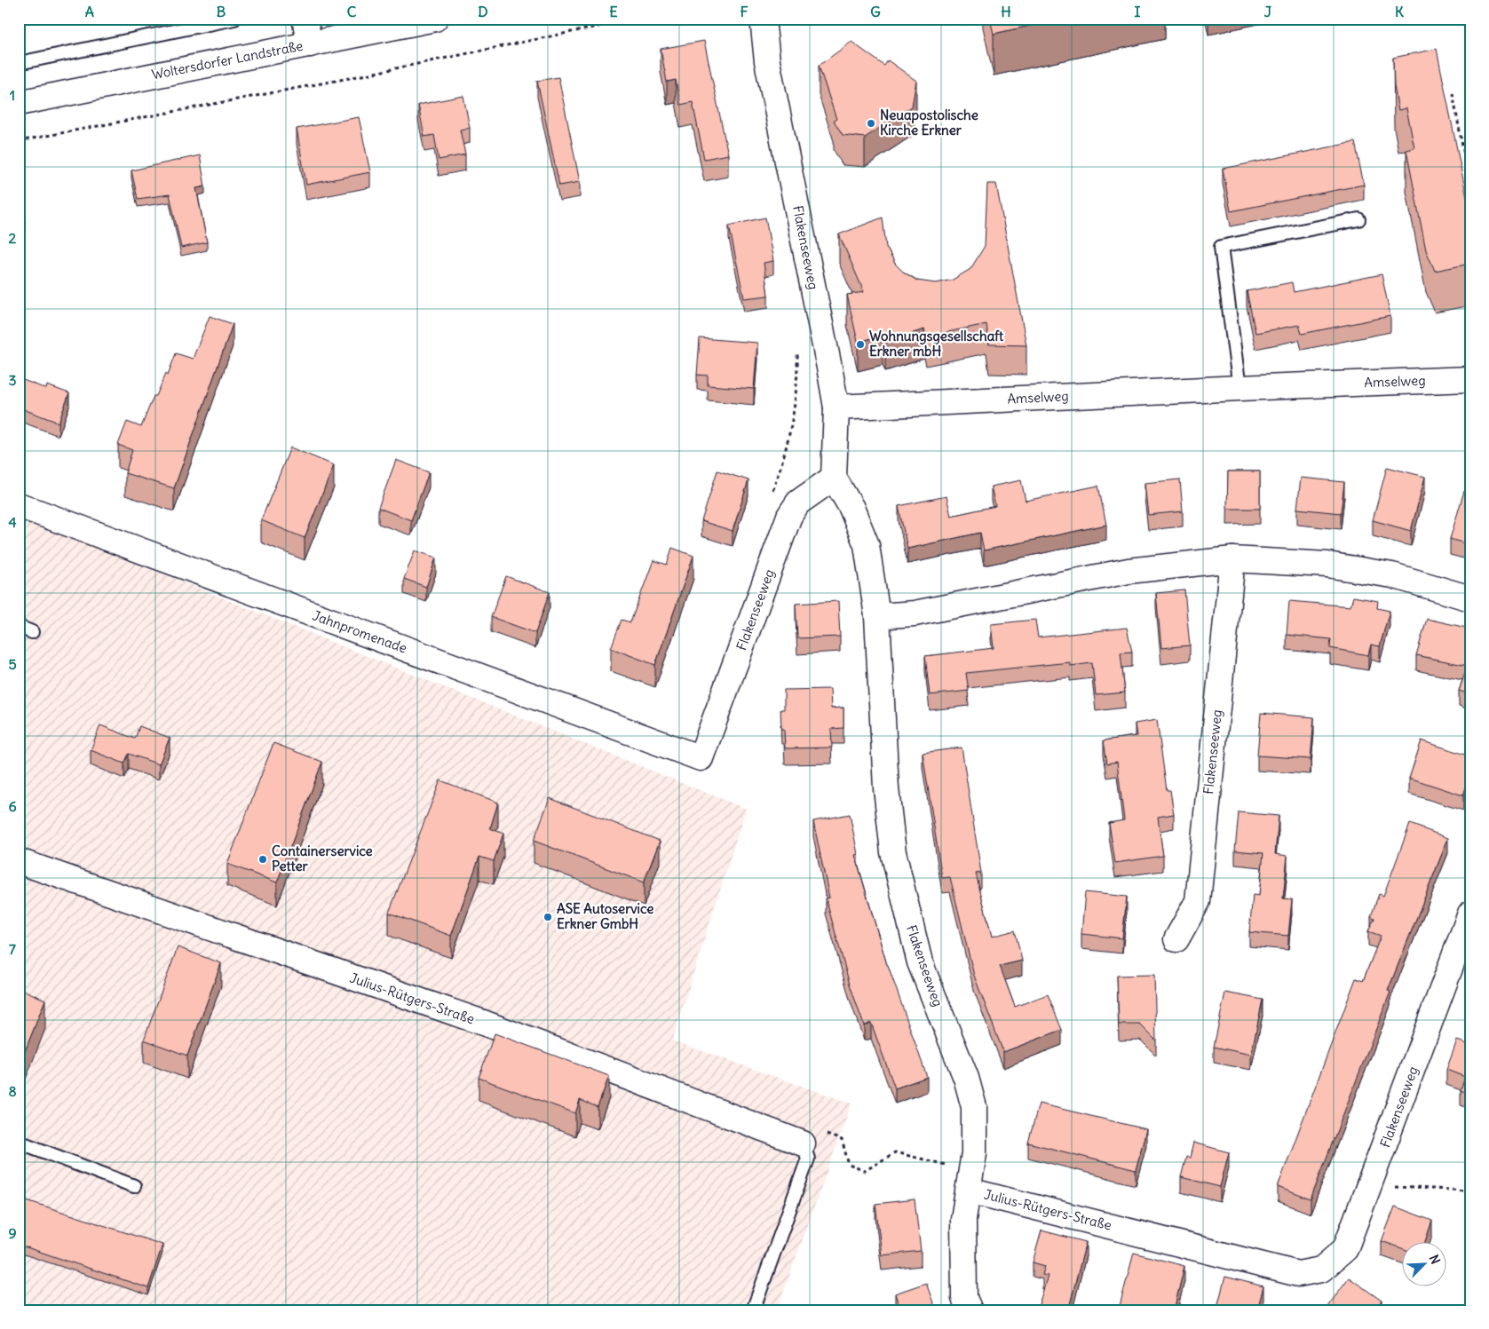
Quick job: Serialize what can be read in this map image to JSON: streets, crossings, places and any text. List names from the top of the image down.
{
  "streets": {
    "street": [
      "Woltersdorfer Landstraße",
      "Flakenseeweg",
      "Amselweg",
      "Jahnpromenade",
      "Julius-Rütgers-Straße"
    ]
  },
  "crossings": [
    ["Flakenseeweg", "Amselweg"],
    ["Flakenseeweg", "Jahnpromenade"],
    ["Flakenseeweg", "Julius-Rütgers-Straße"]
  ],
  "places": [
    "Neuapostolische Kirche Erkner",
    "Wohnungsgesellschaft Erkner mbH",
    "Containerservice Petter",
    "ASE Autoservice Erkner GmbH"
  ],
  "north": "top right",
  "grid": {
    "columns": [
      "A",
      "B",
      "C",
      "D",
      "E",
      "F",
      "G",
      "H",
      "I",
      "J",
      "K"
    ],
    "rows": [
      "1",
      "2",
      "3",
      "4",
      "5",
      "6",
      "7",
      "8",
      "9"
    ]
  }
}
